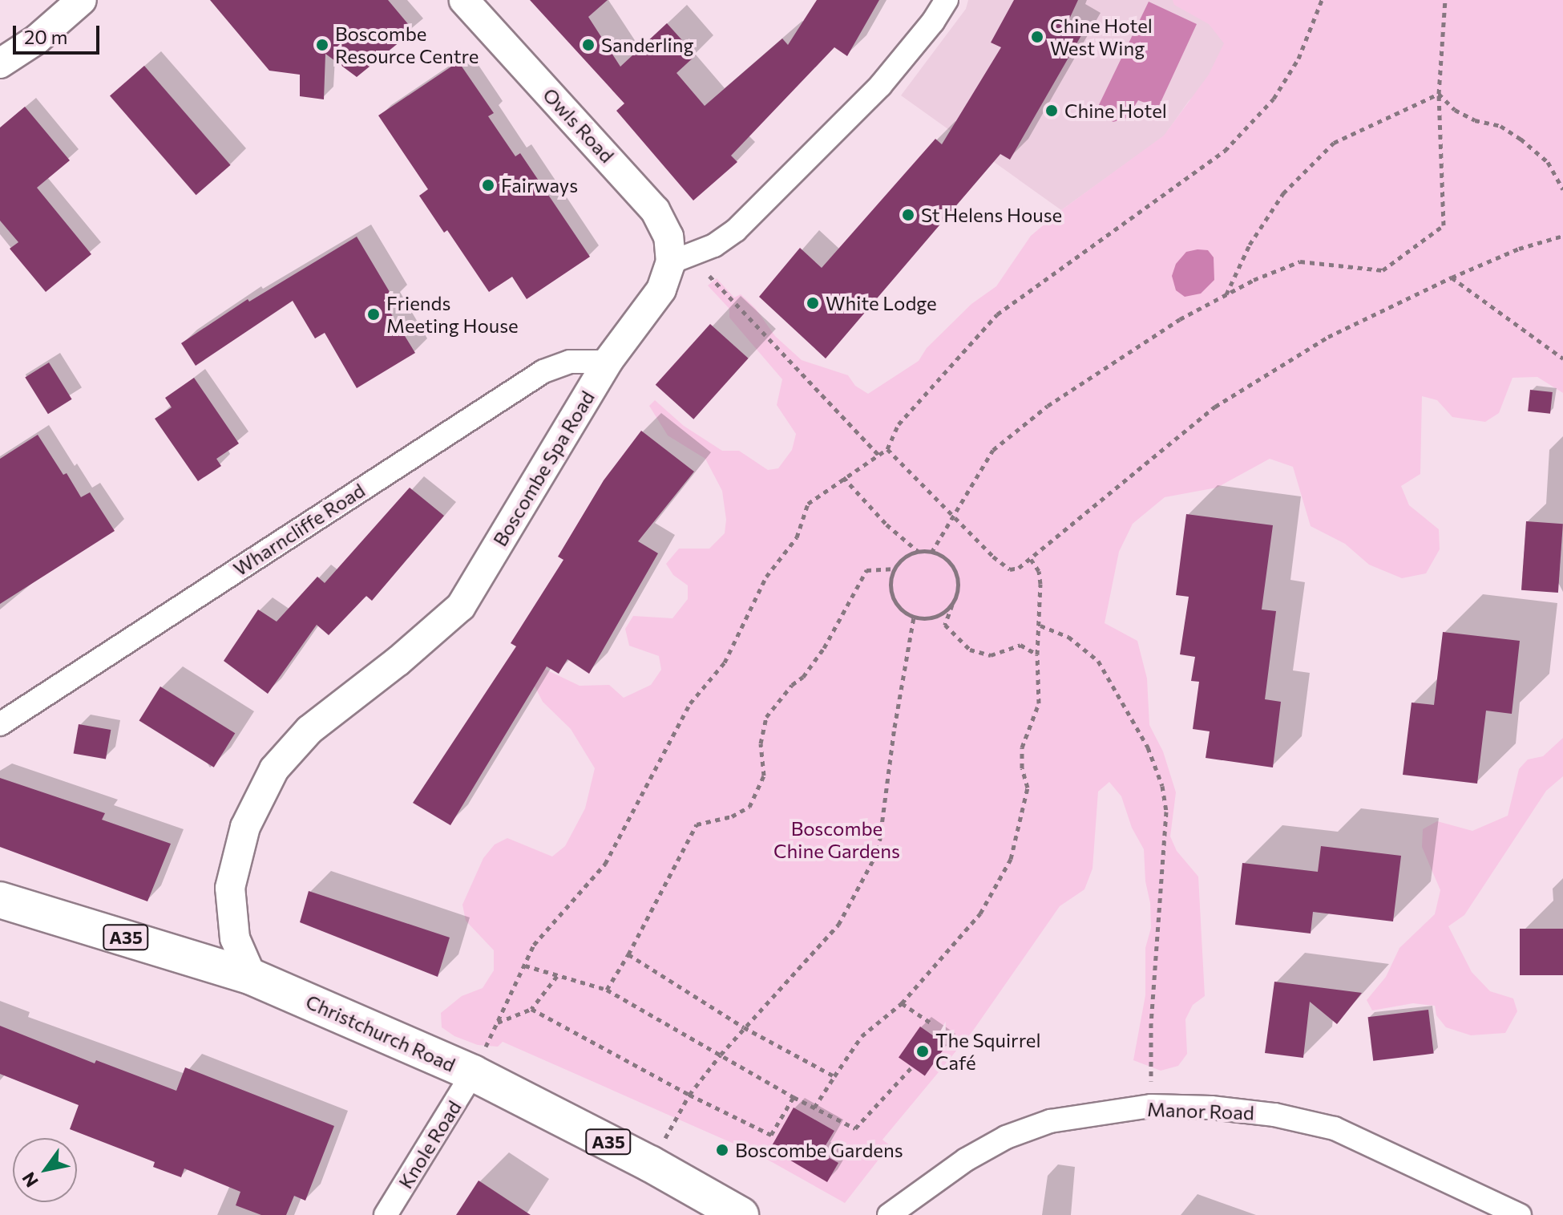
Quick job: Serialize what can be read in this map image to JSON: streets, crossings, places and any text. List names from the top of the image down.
{
  "streets": {
    "main road": ["A35", "Christchurch Road"],
    "street": [
      "Owls Road",
      "Boscombe Spa Road",
      "Wharncliffe Road",
      "Manor Road",
      "Knole Road"
    ]
  },
  "crossings": [
    ["Owls Road", "Boscombe Spa Road"],
    ["Boscombe Spa Road", "Wharncliffe Road"],
    ["Boscombe Spa Road", "Christchurch Road"],
    ["Christchurch Road", "Knole Road"]
  ],
  "parks": ["Boscombe Chine Gardens"],
  "places": [
    "Chine Hotel West Wing",
    "Boscombe Resource Centre",
    "Sanderling",
    "Chine Hotel",
    "Fairways",
    "St Helens House",
    "White Lodge",
    "Friends Meeting House",
    "The Squirrel Café",
    "Boscombe Gardens"
  ],
  "scale_bar": "20 m",
  "north": "bottom left"
}
